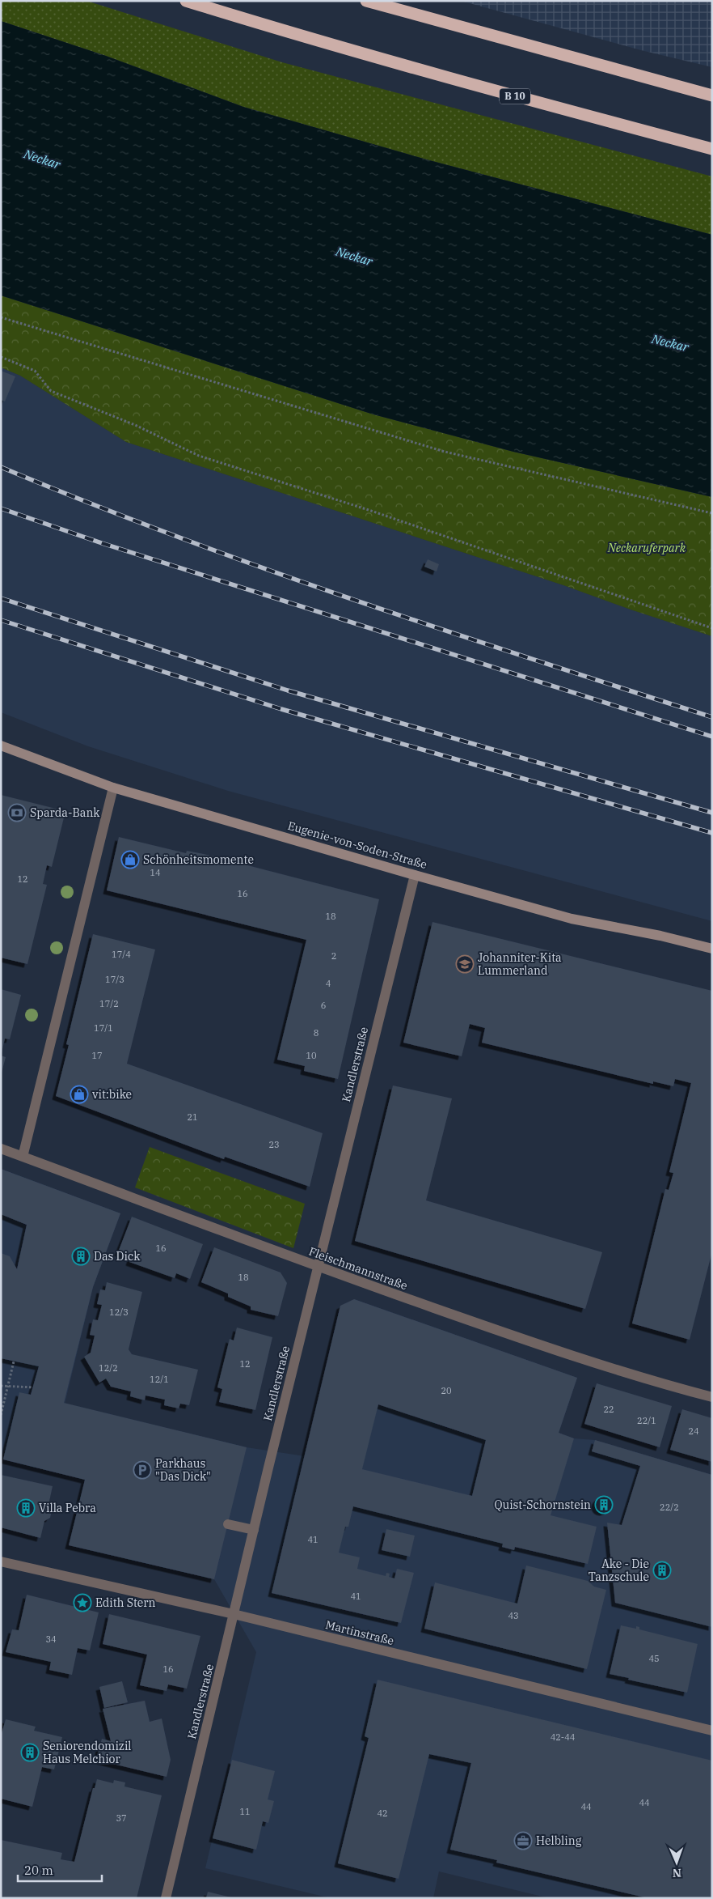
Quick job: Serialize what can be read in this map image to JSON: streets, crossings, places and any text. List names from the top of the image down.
{
  "streets": {
    "highway": ["B 10"],
    "main road": ["Eugenie-von-Soden-Straße"],
    "street": ["Kandlerstraße", "Fleischmannstraße", "Martinstraße"]
  },
  "crossings": [
    ["Eugenie-von-Soden-Straße", "Kandlerstraße"],
    ["Kandlerstraße", "Fleischmannstraße"],
    ["Kandlerstraße", "Martinstraße"]
  ],
  "water": ["Neckar"],
  "parks": ["Neckaruferpark"],
  "places": {
    "bank": ["Sparda-Bank"],
    "shop": ["Schönheitsmomente", "vit:bike"],
    "school or university": ["Johanniter-Kita Lummerland"],
    "building": [
      "Das Dick",
      "Quist-Schornstein",
      "Villa Pebra",
      "Ake - Die Tanzschule",
      "Seniorendomizil Haus Melchior"
    ],
    "parking": ["Parkhaus \"Das Dick\""],
    "place": ["Edith Stern"],
    "office": ["Helbling"]
  },
  "house_numbers": [
    "14",
    "12",
    "16",
    "18",
    "17/4",
    "2",
    "17/3",
    "4",
    "17/2",
    "6",
    "17/1",
    "8",
    "17",
    "10",
    "21",
    "23",
    "16",
    "18",
    "12/3",
    "12",
    "12/2",
    "12/1",
    "20",
    "22",
    "22/1",
    "24",
    "22/2",
    "41",
    "41",
    "43",
    "34",
    "45",
    "16",
    "42-44",
    "44",
    "44",
    "11",
    "42",
    "37"
  ],
  "scale_bar": "20 m",
  "north": "bottom"
}
